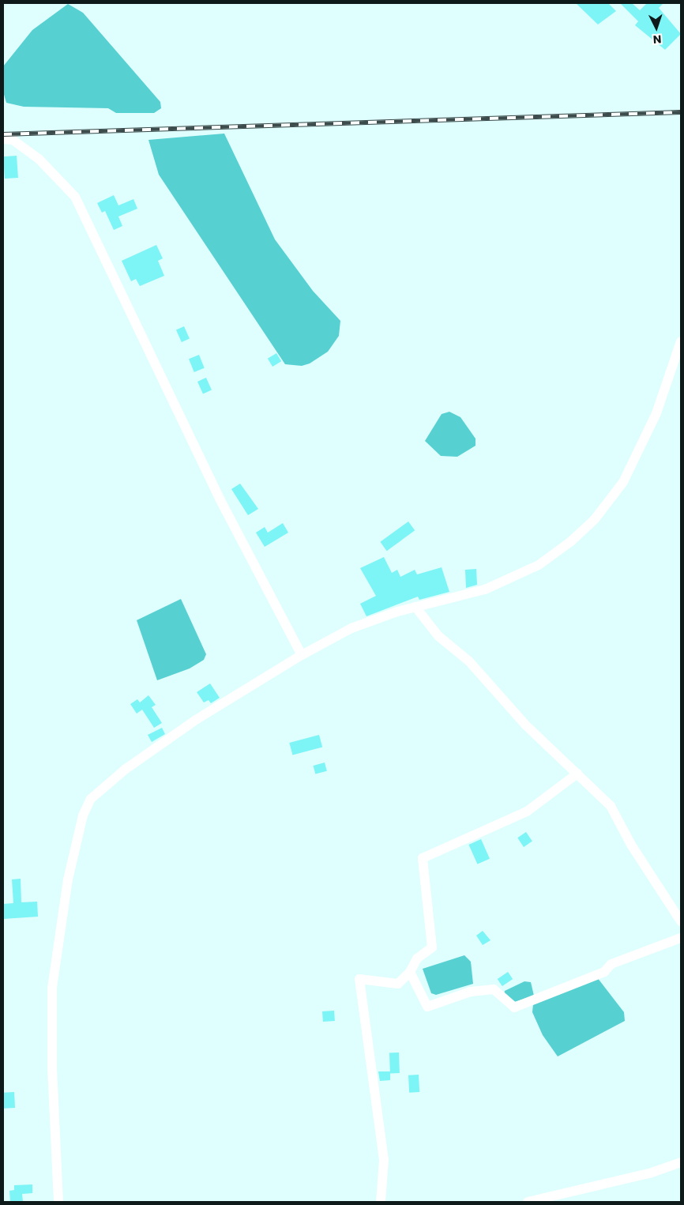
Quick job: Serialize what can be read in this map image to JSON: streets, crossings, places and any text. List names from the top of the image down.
{
  "north": "bottom"
}
